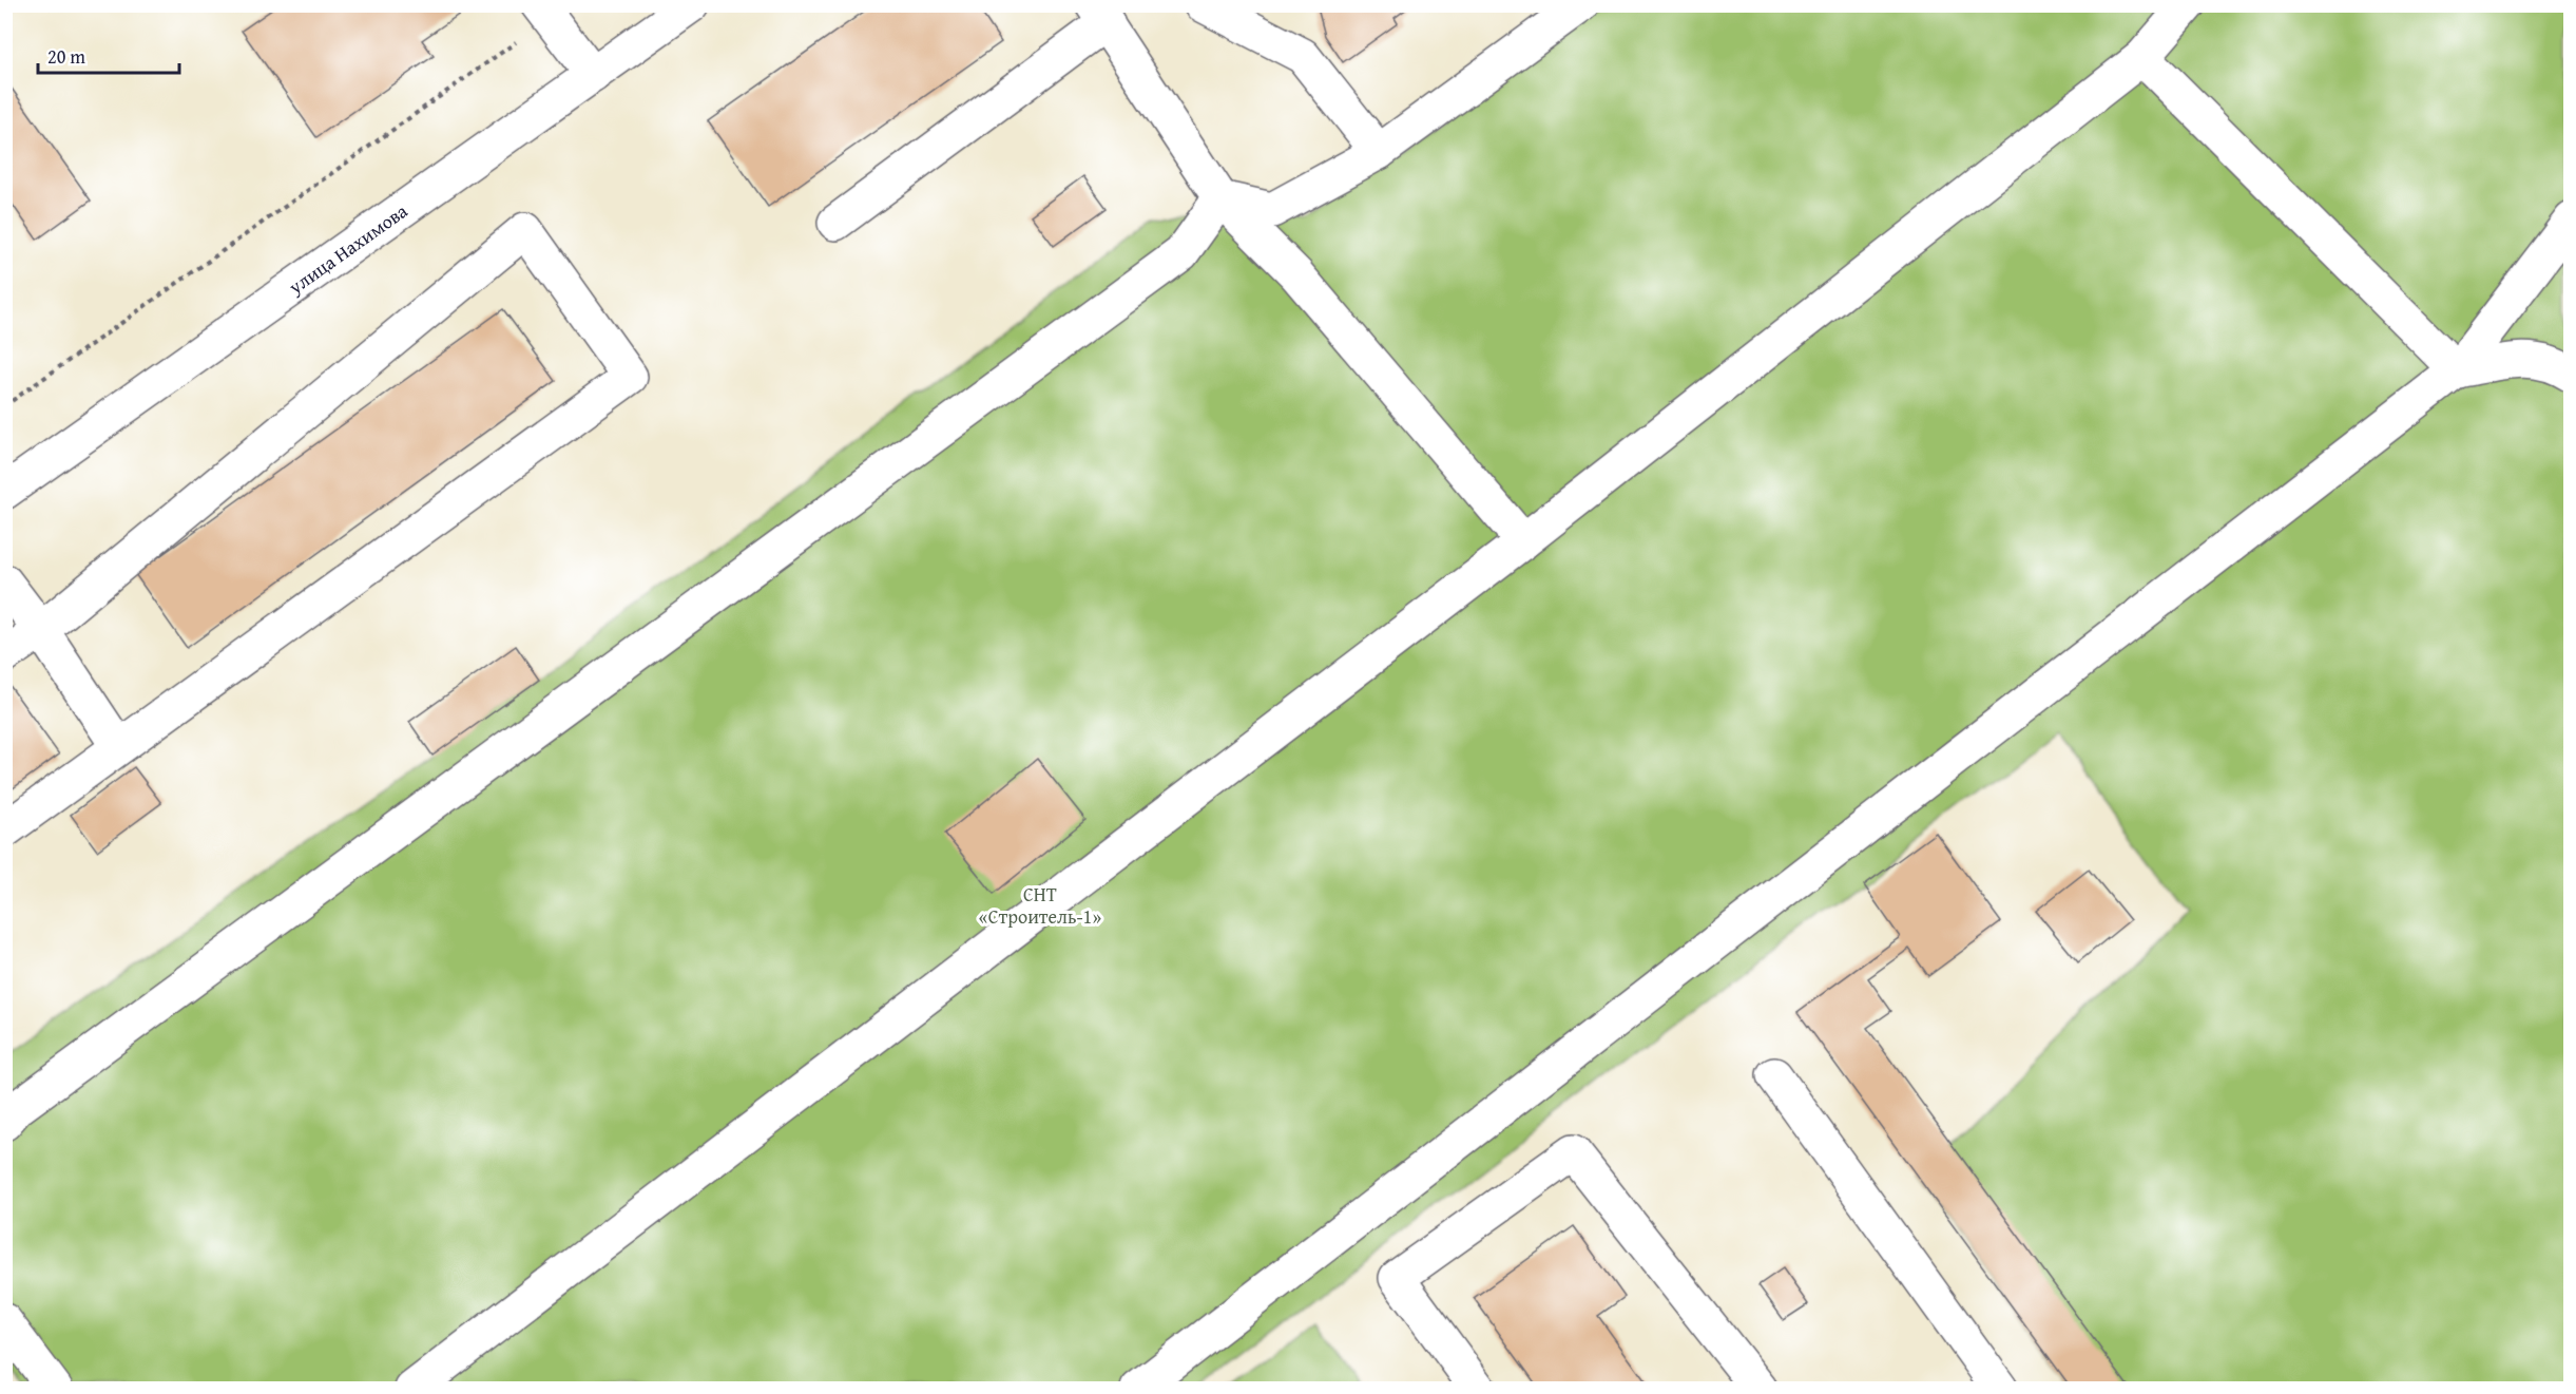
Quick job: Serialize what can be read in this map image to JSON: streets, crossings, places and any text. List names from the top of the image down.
{
  "streets": {
    "street": ["улица Нахимова"]
  },
  "parks": ["СНТ «Строитель-1»"],
  "scale_bar": "20 m"
}
